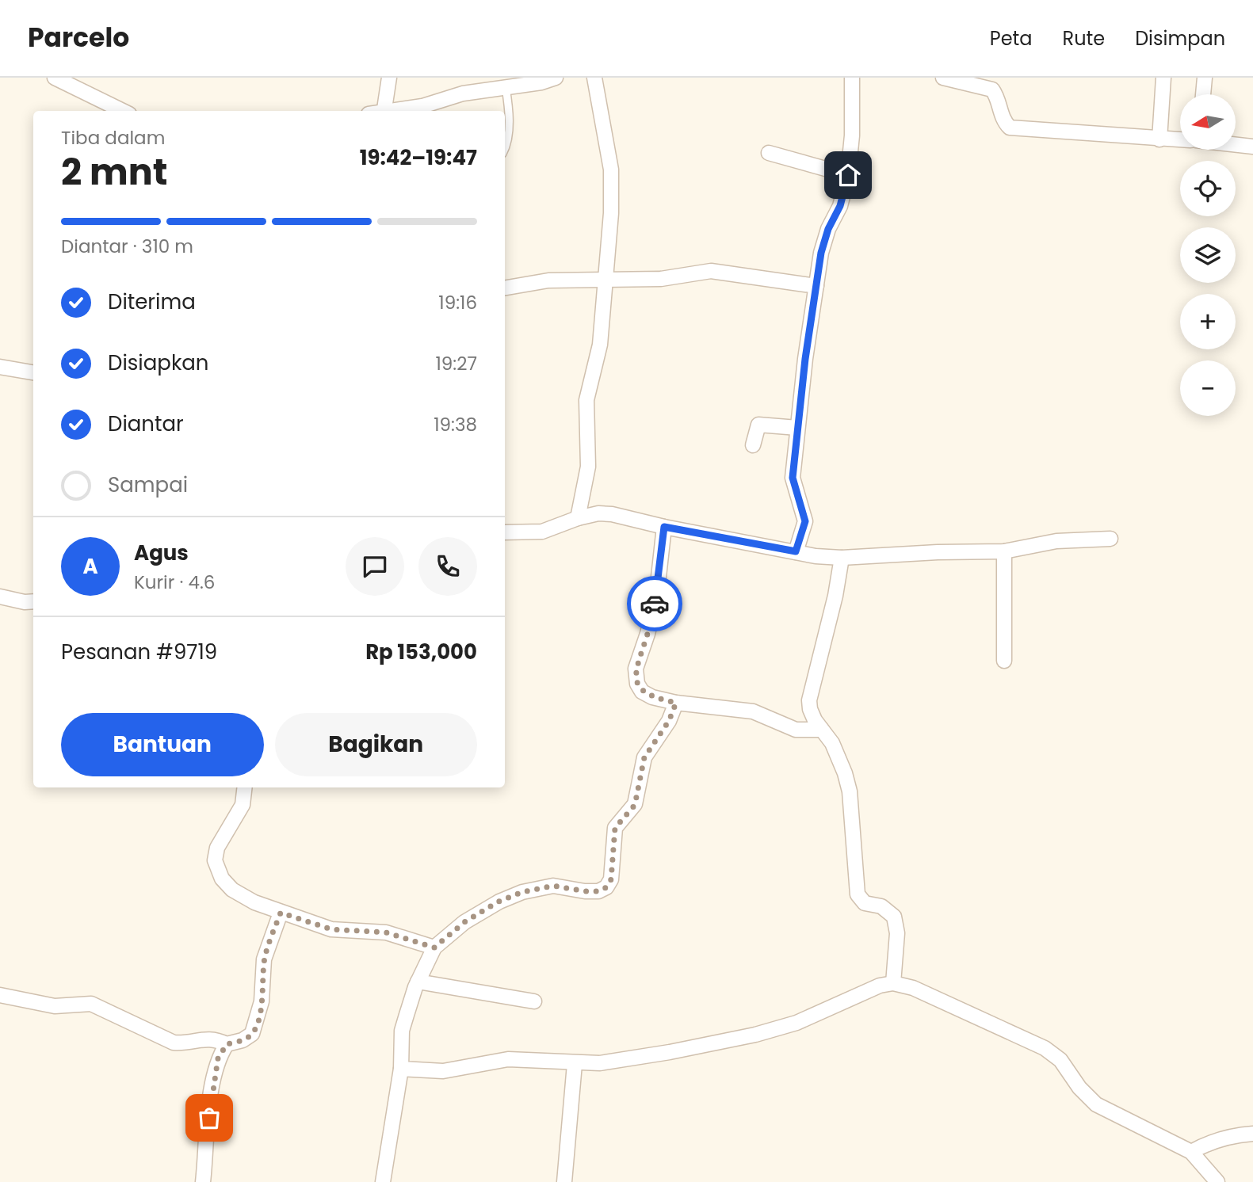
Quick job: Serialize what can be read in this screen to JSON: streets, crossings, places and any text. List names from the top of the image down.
{
  "north": "left",
  "page": {
    "header": "Parcelo",
    "nav": ["Peta", "Rute", "Disimpan"],
    "map_buttons": ["+", "−"],
    "heading": ["2 mnt", "Tiba dalam", "19:42–19:47"],
    "panel": [
      "Agus",
      "Kurir · 4.6",
      "Pesanan #9719",
      "Rp 153,000"
    ],
    "bar": "Diantar · 310 m",
    "list": [
      ["Diterima", "19:16"],
      ["Disiapkan", "19:27"],
      ["Diantar", "19:38"],
      "Sampai"
    ],
    "round": "A",
    "buttons": ["Bantuan", "Bagikan"]
  }
}
